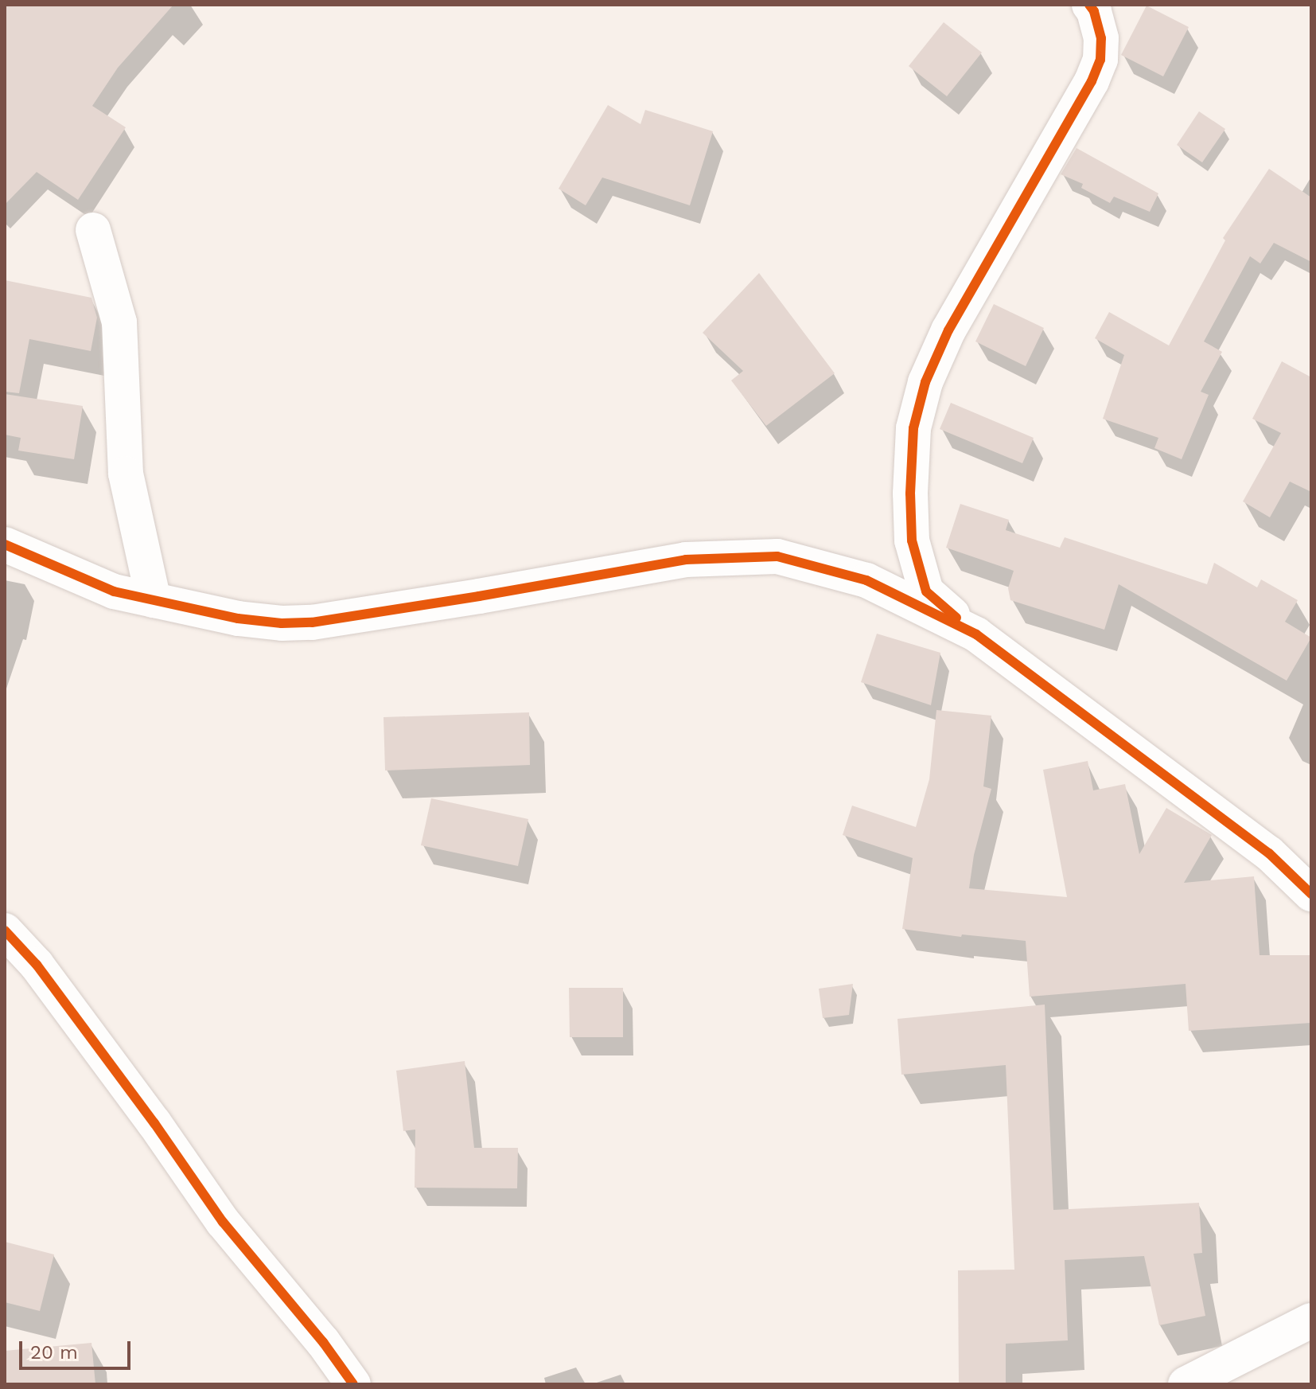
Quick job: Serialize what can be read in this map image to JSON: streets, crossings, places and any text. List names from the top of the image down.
{
  "scale_bar": "20 m"
}
